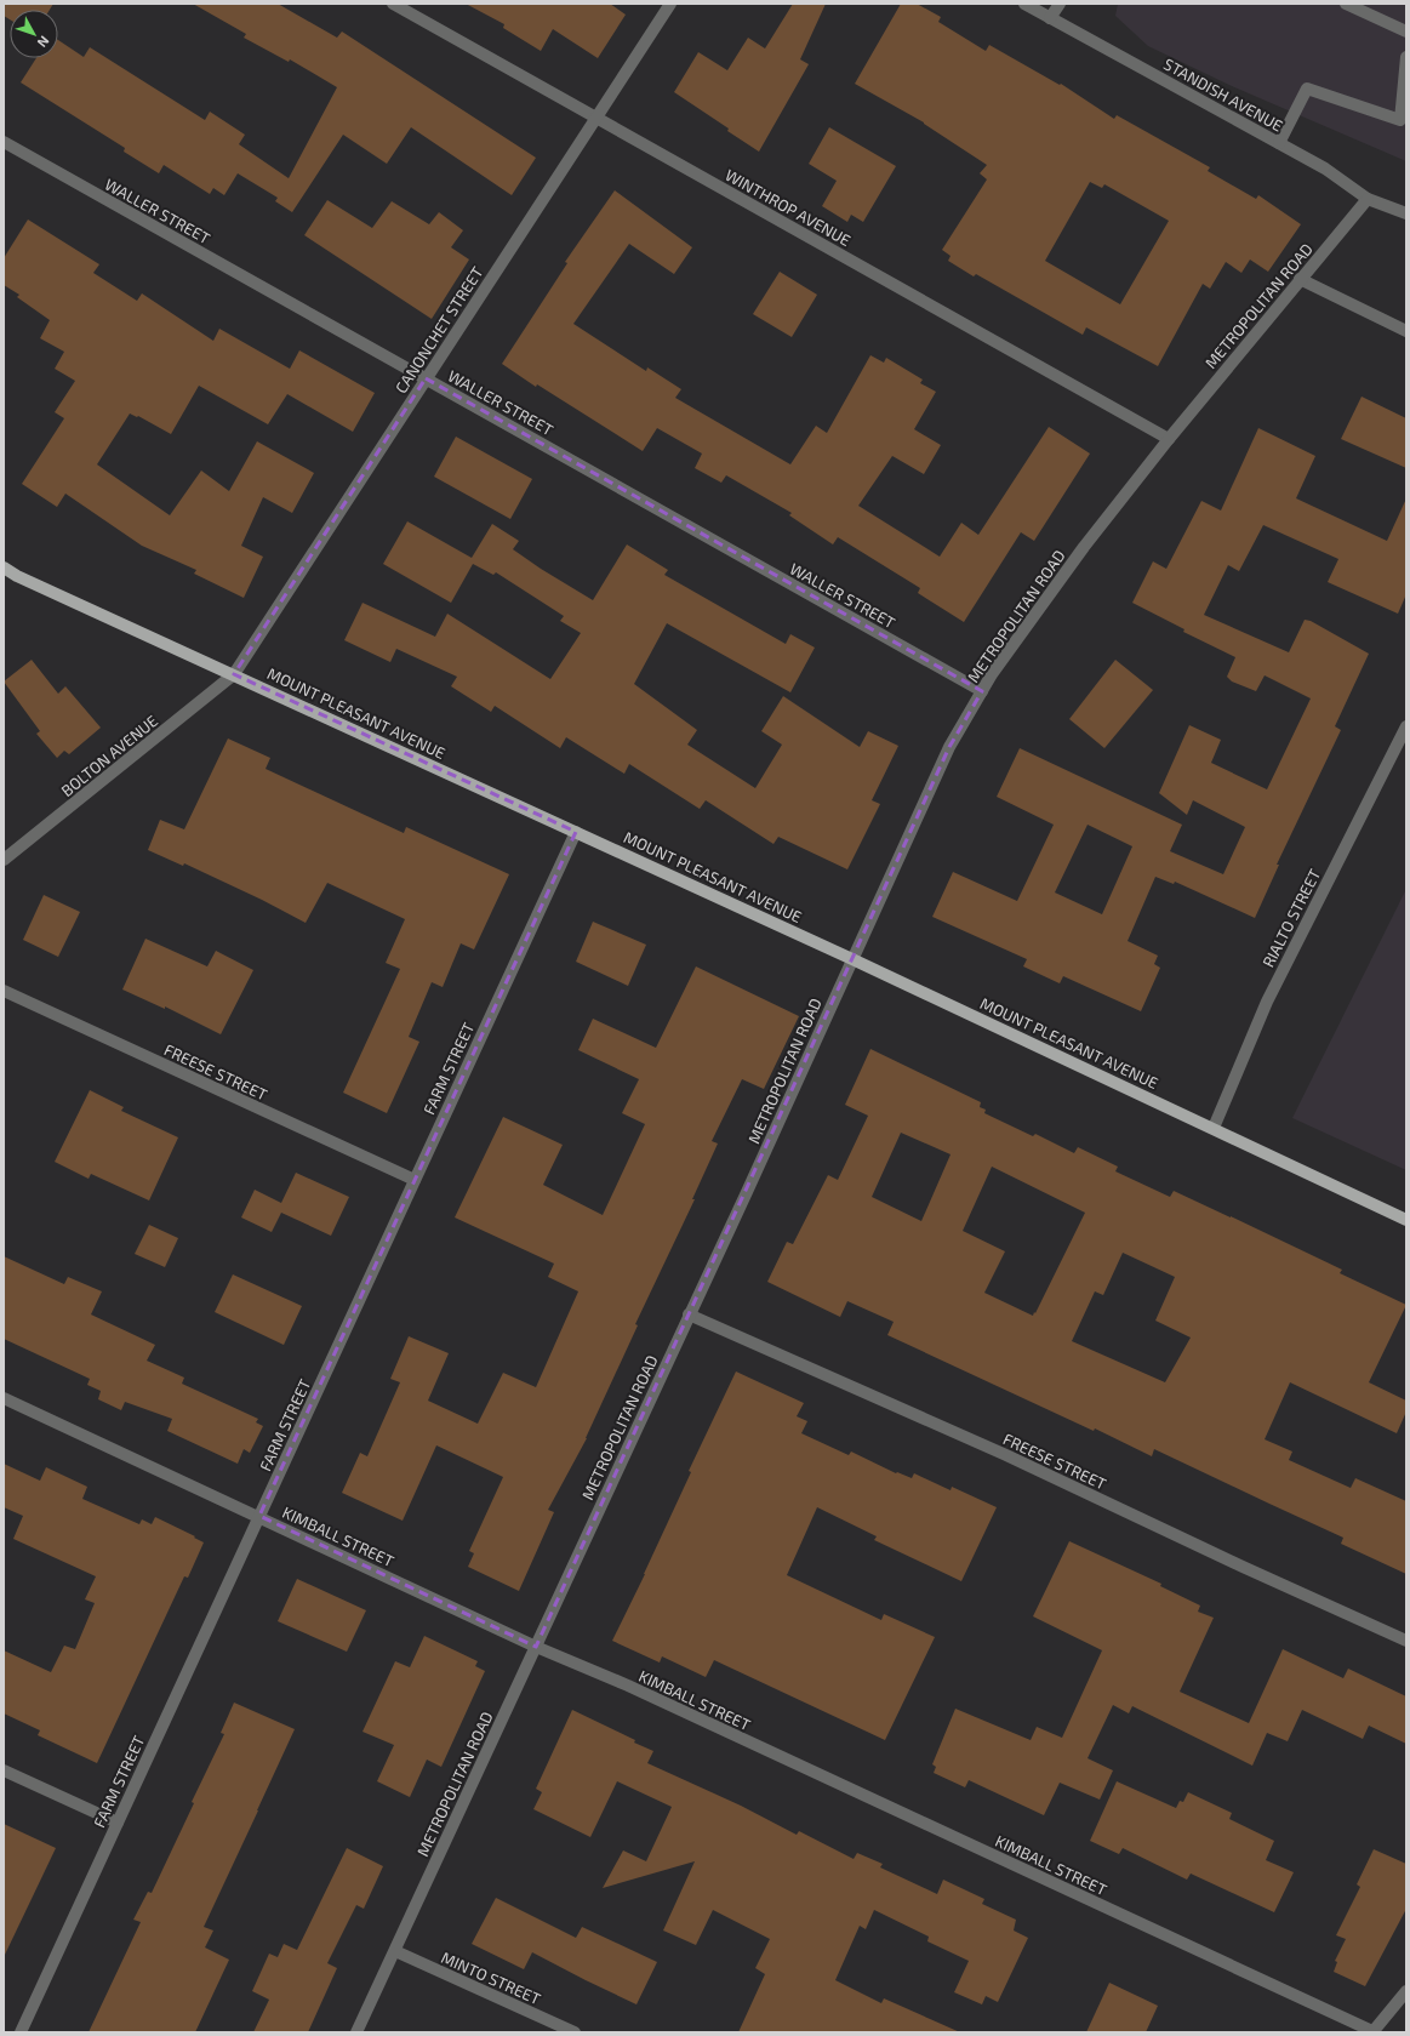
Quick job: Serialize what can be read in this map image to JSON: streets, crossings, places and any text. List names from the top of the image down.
{
  "streets": {
    "main road": ["MOUNT PLEASANT AVENUE"],
    "street": [
      "STANDISH AVENUE",
      "WINTHROP AVENUE",
      "WALLER STREET",
      "METROPOLITAN ROAD",
      "CANONCHET STREET",
      "BOLTON AVENUE",
      "RIALTO STREET",
      "FARM STREET",
      "FREESE STREET",
      "KIMBALL STREET",
      "MINTO STREET"
    ]
  },
  "crossings": [
    ["STANDISH AVENUE", "METROPOLITAN ROAD"],
    ["WINTHROP AVENUE", "METROPOLITAN ROAD"],
    ["WINTHROP AVENUE", "CANONCHET STREET"],
    ["WALLER STREET", "METROPOLITAN ROAD"],
    ["WALLER STREET", "CANONCHET STREET"],
    ["METROPOLITAN ROAD", "MOUNT PLEASANT AVENUE"],
    ["METROPOLITAN ROAD", "FREESE STREET"],
    ["METROPOLITAN ROAD", "KIMBALL STREET"],
    ["METROPOLITAN ROAD", "MINTO STREET"],
    ["CANONCHET STREET", "MOUNT PLEASANT AVENUE"],
    ["CANONCHET STREET", "BOLTON AVENUE"],
    ["MOUNT PLEASANT AVENUE", "BOLTON AVENUE"],
    ["MOUNT PLEASANT AVENUE", "RIALTO STREET"],
    ["MOUNT PLEASANT AVENUE", "FARM STREET"],
    ["FARM STREET", "FREESE STREET"],
    ["FARM STREET", "KIMBALL STREET"]
  ],
  "north": "bottom right"
}
